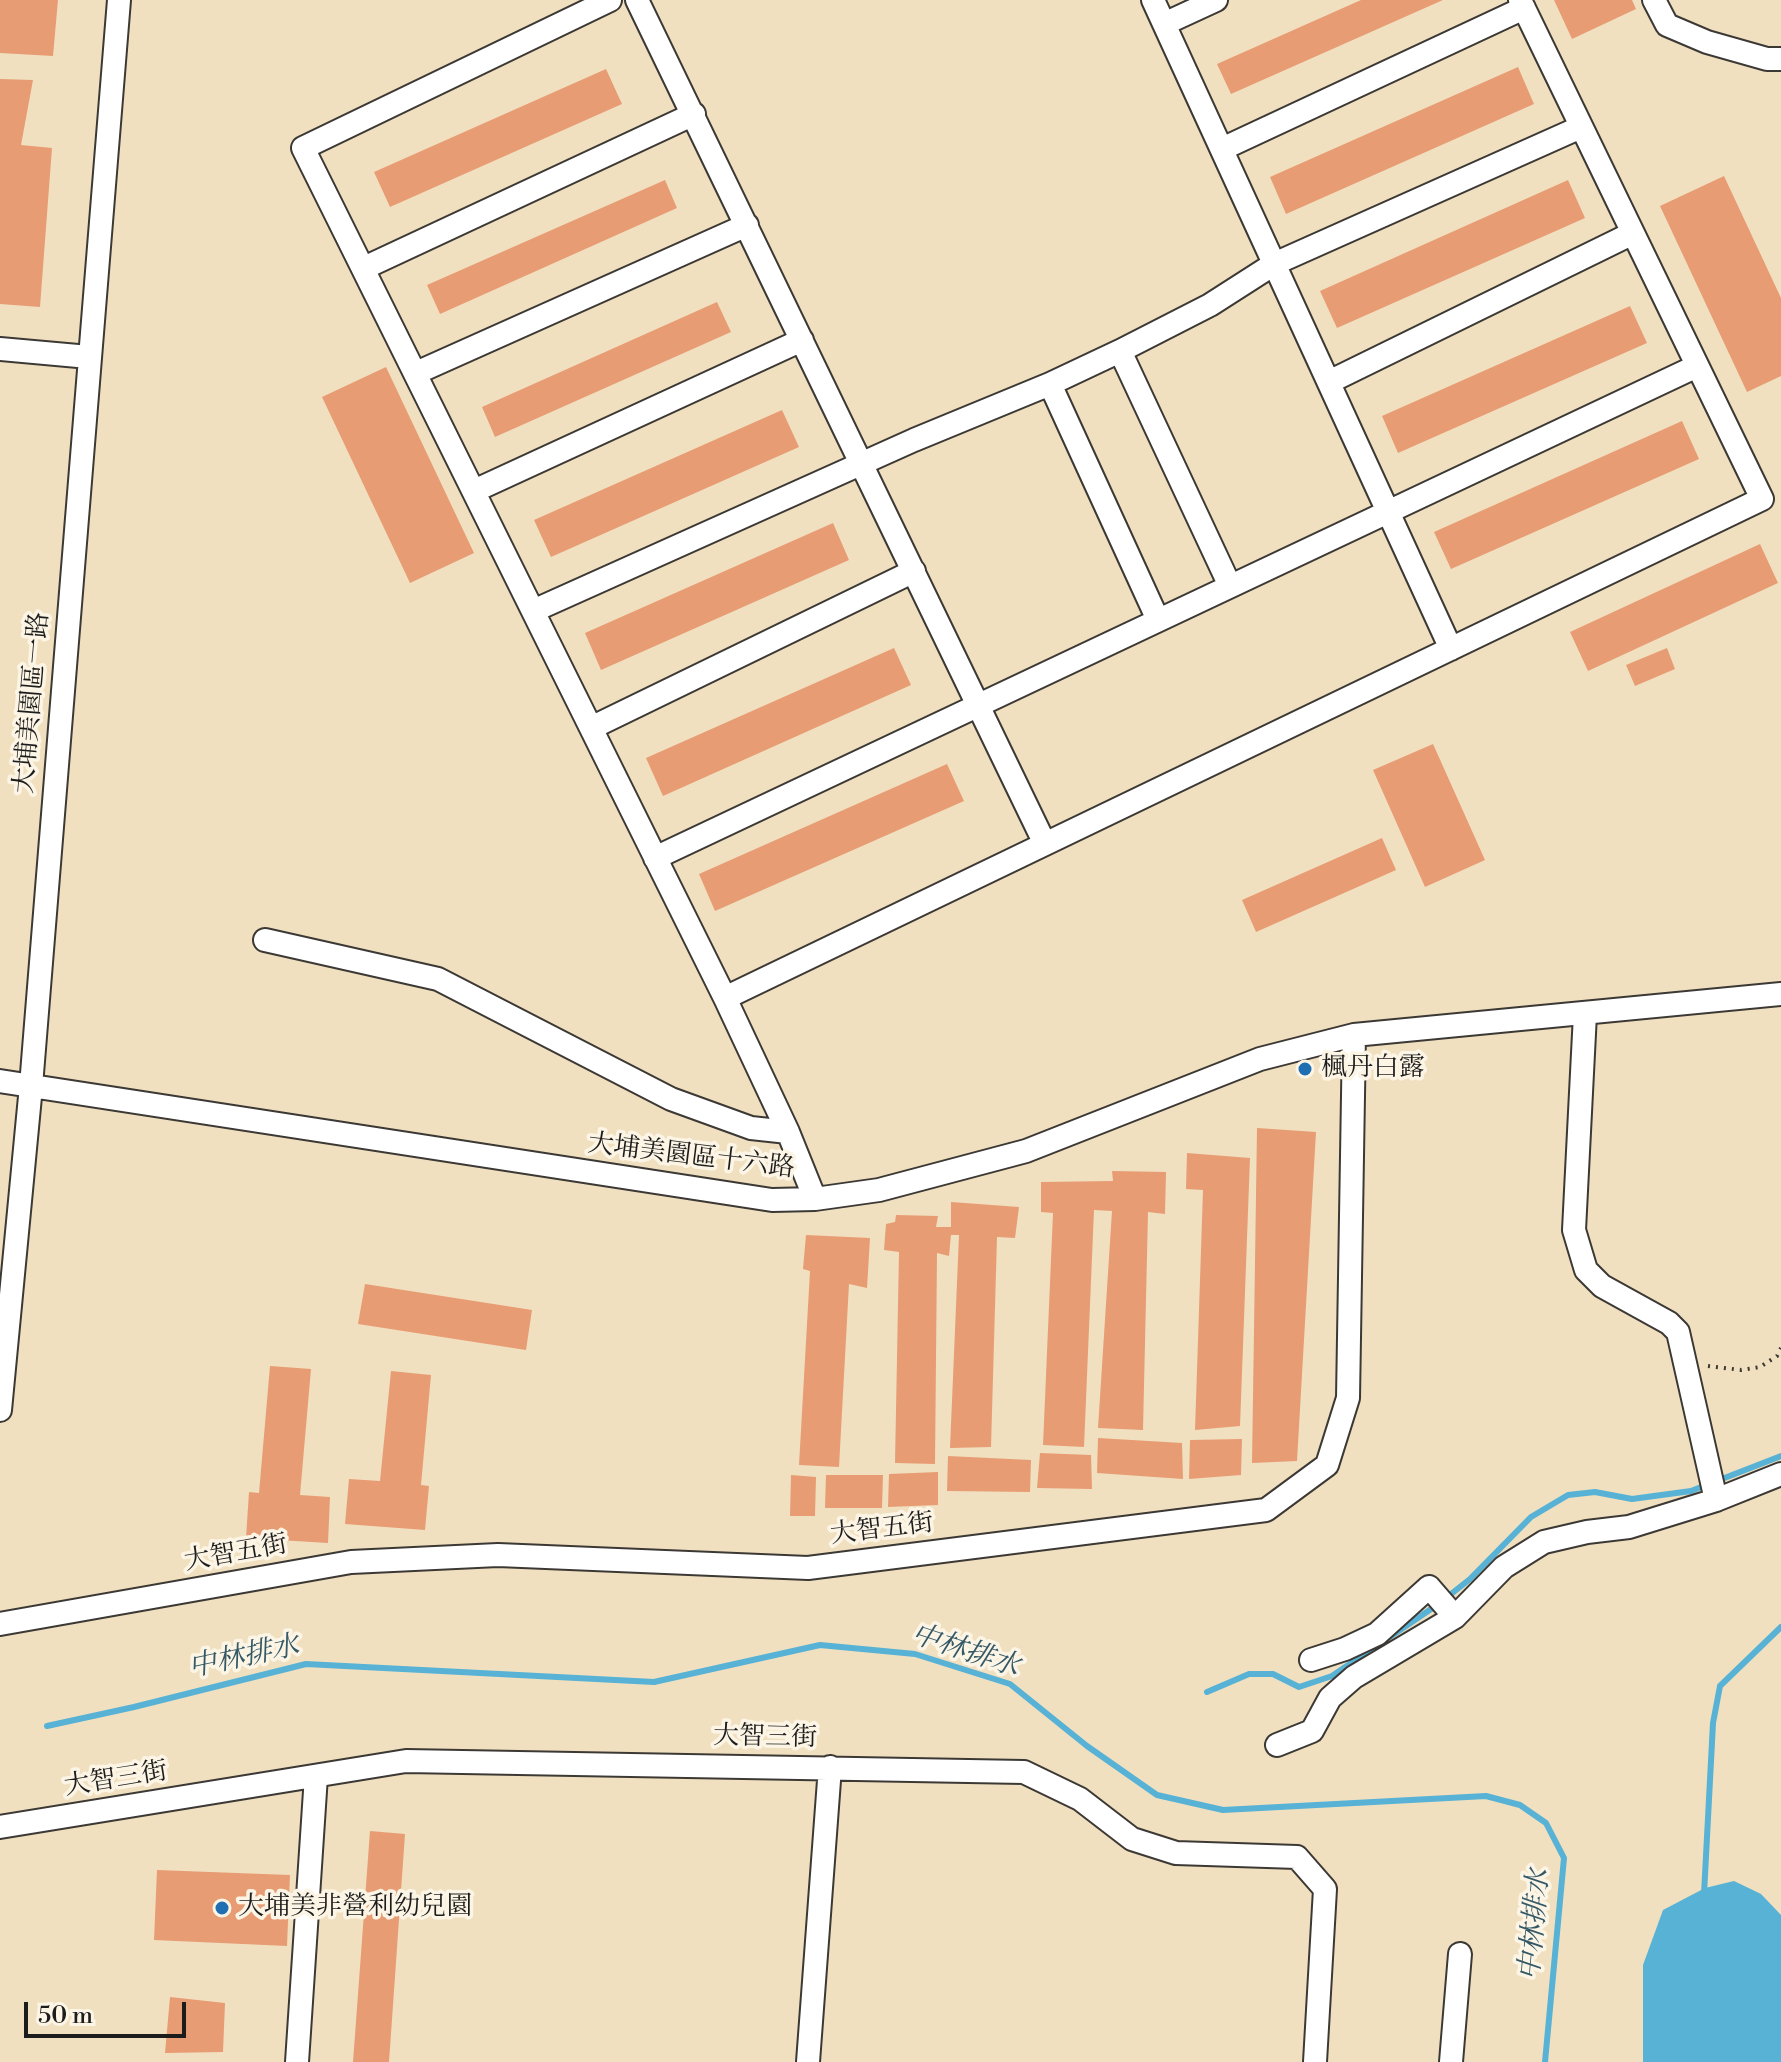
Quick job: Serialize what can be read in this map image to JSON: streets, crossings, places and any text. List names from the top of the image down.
{
  "streets": {
    "street": [
      "大埔美園區一路",
      "大埔美園區十六路",
      "大智五街",
      "大智三街"
    ]
  },
  "crossings": [
    ["大埔美園區一路", "大埔美園區十六路"],
    ["大埔美園區十六路", "大智五街"]
  ],
  "water": ["中林排水"],
  "places": ["楓丹白露", "大埔美非營利幼兒園"],
  "scale_bar": "50 m"
}
